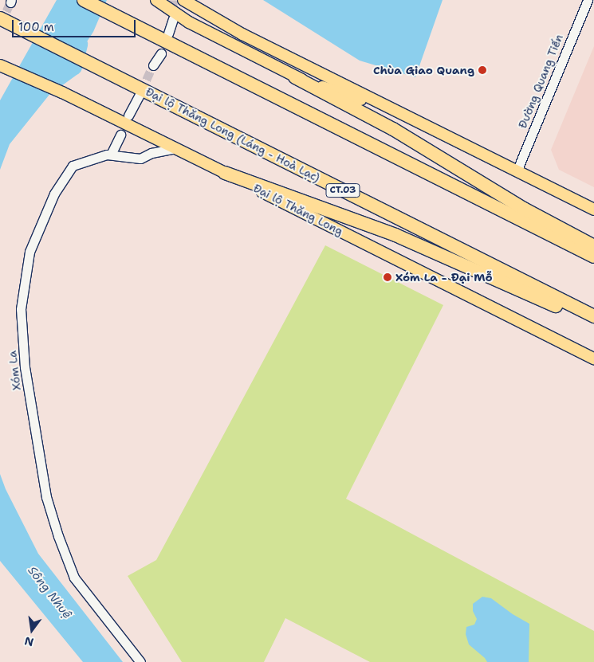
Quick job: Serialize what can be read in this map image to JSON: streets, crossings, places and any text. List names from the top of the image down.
{
  "streets": {
    "highway": ["Đại lộ Thăng Long (Láng - Hoà Lạc)", "CT.03"],
    "main road": ["Đại lộ Thăng Long"],
    "street": ["Đường Quang Tiến", "Xóm La"]
  },
  "crossings": [
    ["Đại lộ Thăng Long", "Xóm La"]
  ],
  "water": ["Sông Nhuệ"],
  "places": ["Chùa Giao Quang", "Xóm La - Đại Mỗ"],
  "scale_bar": "100 m",
  "north": "bottom"
}
